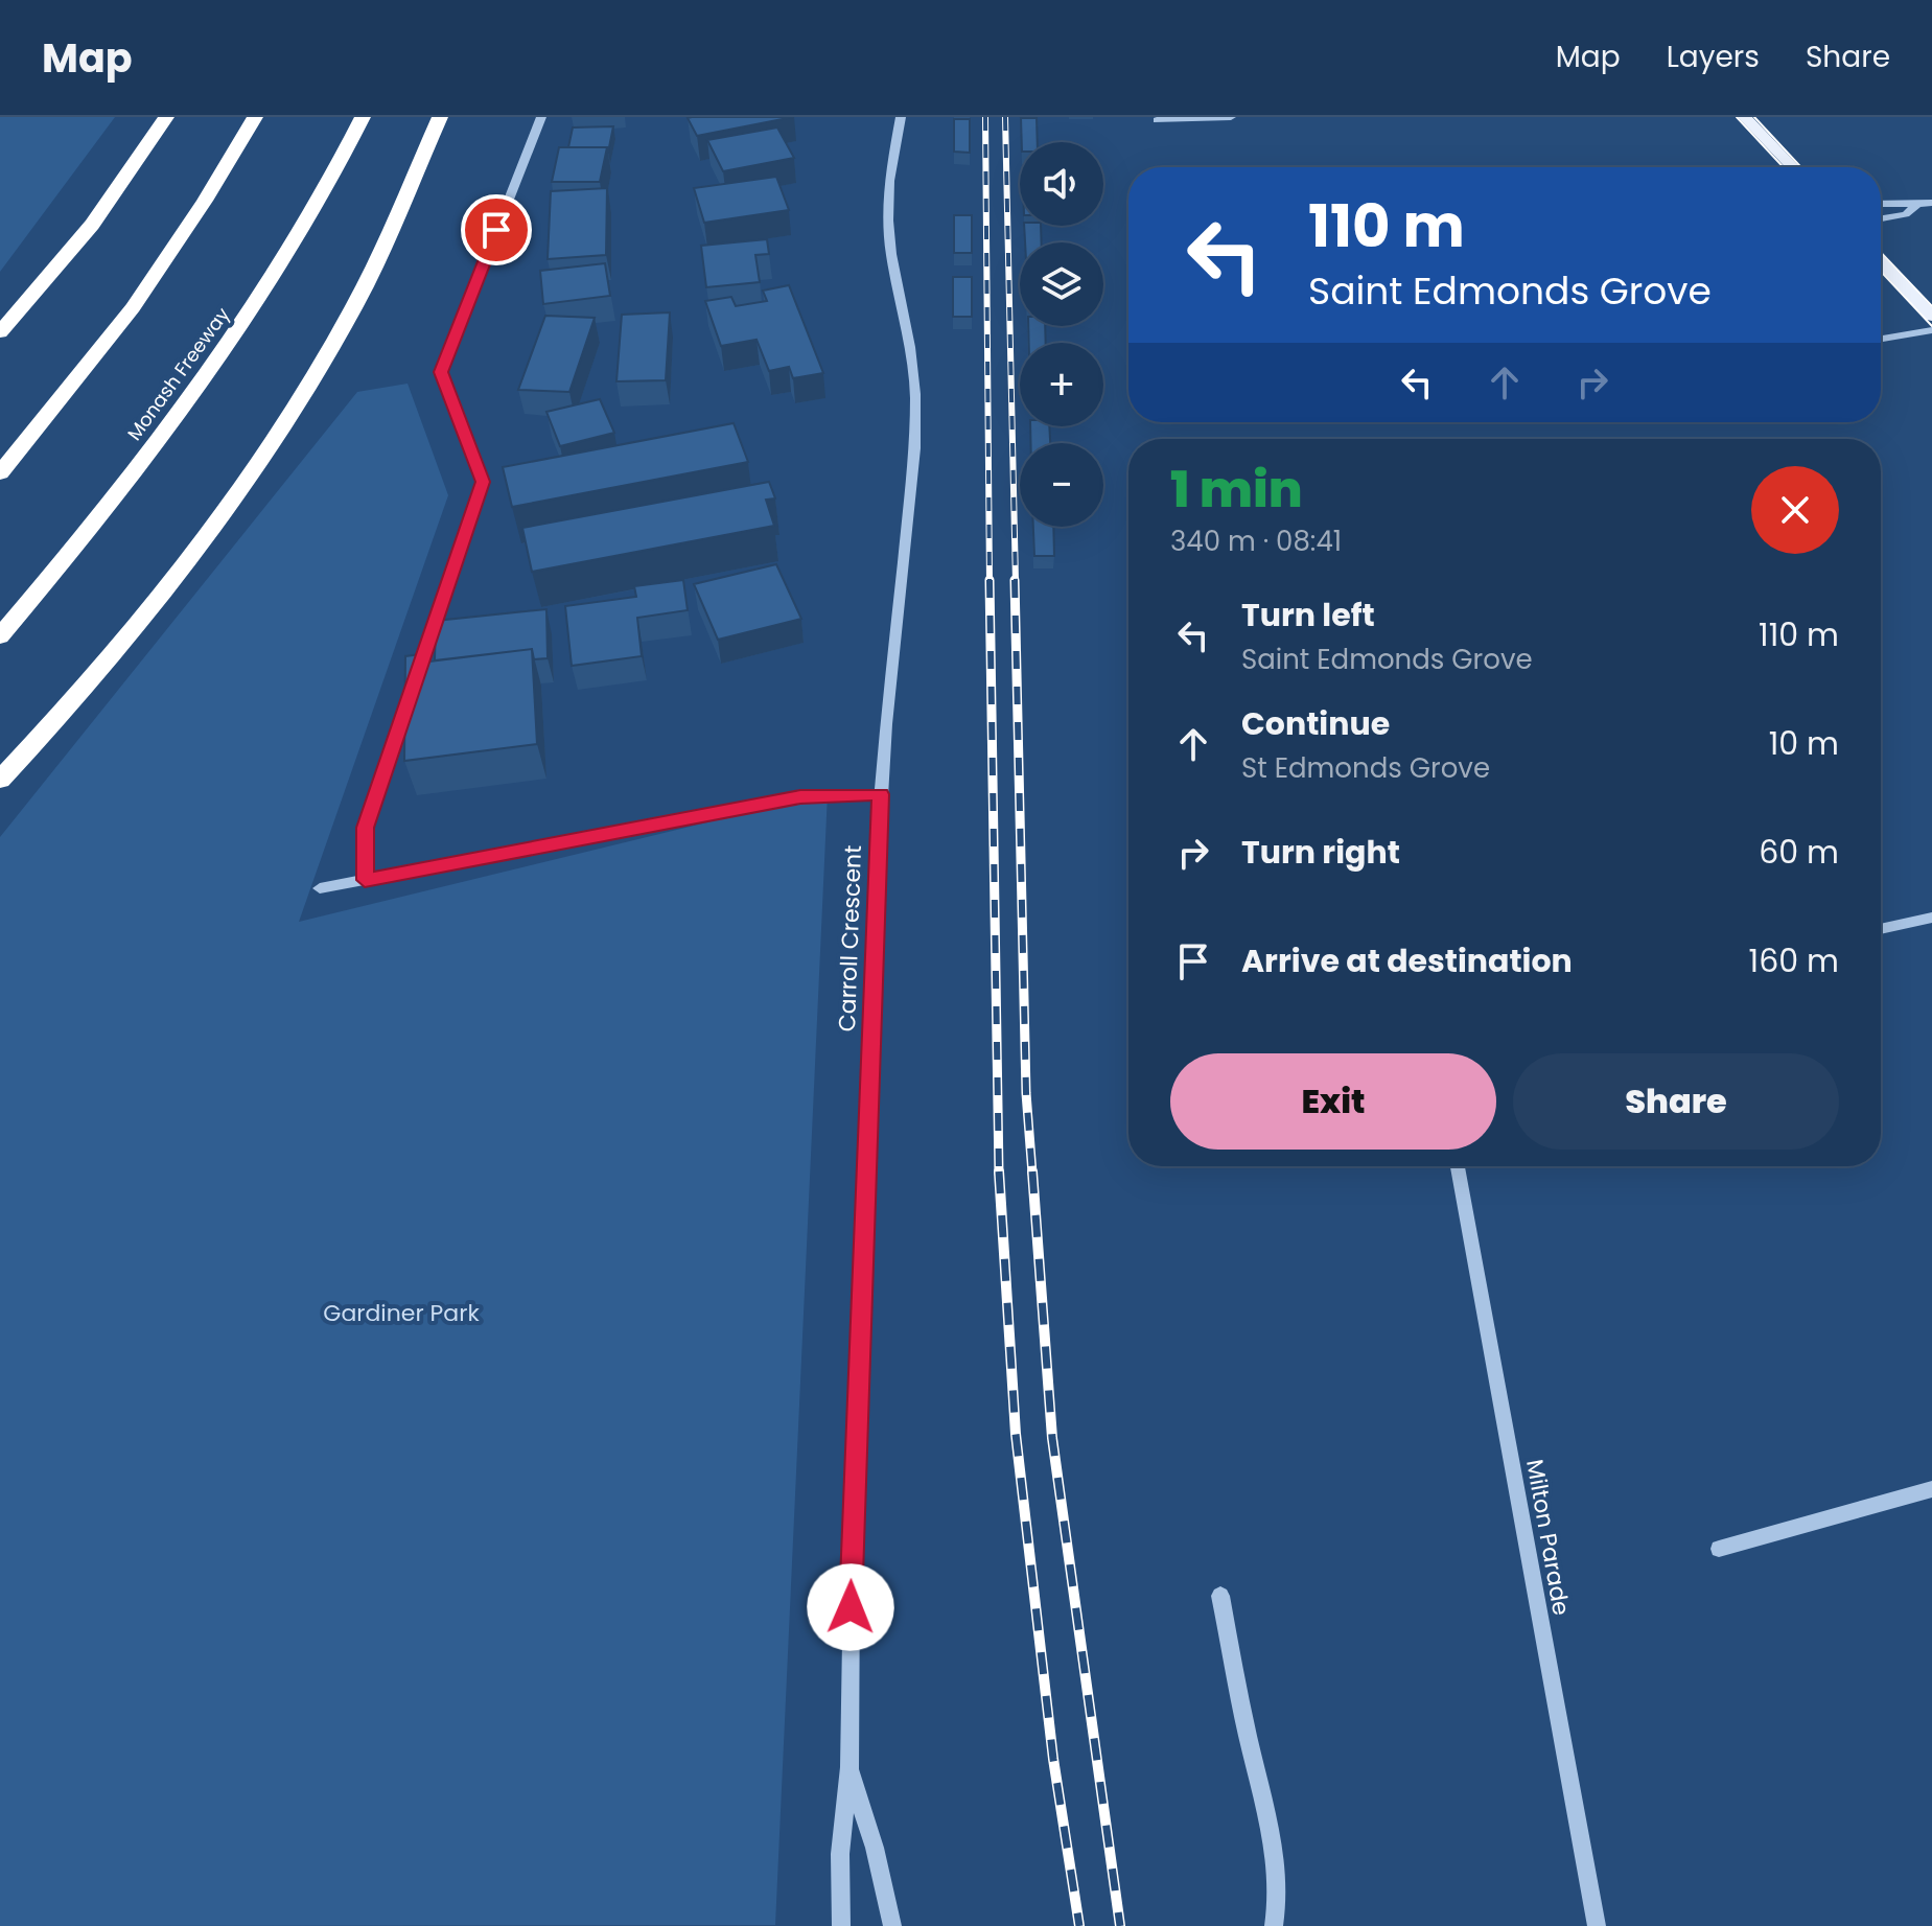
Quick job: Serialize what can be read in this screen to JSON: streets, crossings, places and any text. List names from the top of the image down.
{
  "streets": {
    "highway": ["Monash Freeway"],
    "street": ["Carroll Crescent", "Milton Parade"]
  },
  "parks": ["Gardiner Park"],
  "page": {
    "header": "Map",
    "nav": ["Map", "Layers", "Share"],
    "map_buttons": ["+", "−"],
    "turn": ["110 m", "Saint Edmonds Grove"],
    "heading": ["1 min", "340 m · 08:41"],
    "list": [
      {
        "name": "Turn left",
        "note": "Saint Edmonds Grove",
        "value": "110 m"
      },
      {
        "name": "Continue",
        "note": "St Edmonds Grove",
        "value": "10 m"
      },
      {
        "name": "Turn right",
        "value": "60 m"
      },
      {
        "name": "Arrive at destination",
        "value": "160 m"
      }
    ],
    "buttons": ["Exit", "Share"]
  }
}
